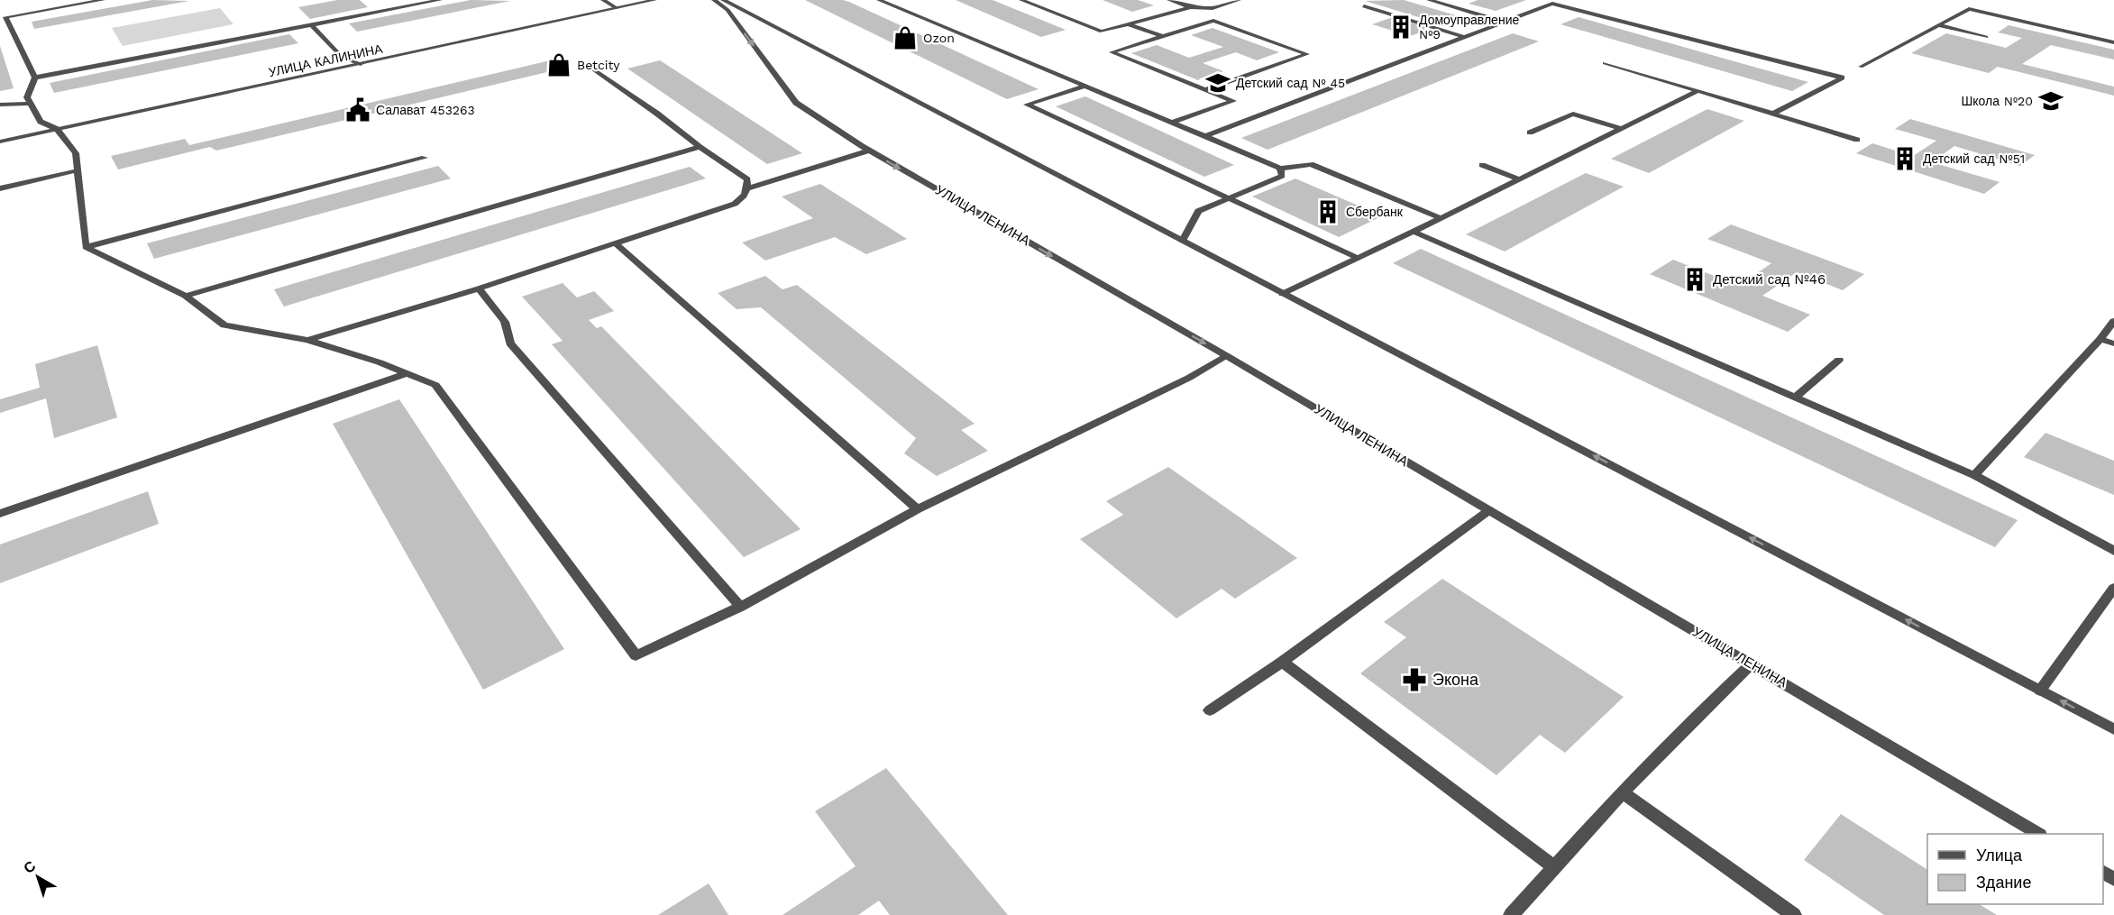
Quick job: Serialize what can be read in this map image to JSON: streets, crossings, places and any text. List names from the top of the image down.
{
  "streets": {
    "street": ["УЛИЦА КАЛИНИНА", "УЛИЦА ЛЕНИНА"]
  },
  "places": {
    "building": [
      "Домоуправление №9",
      "Детский сад №51",
      "Сбербанк",
      "Детский сад №46"
    ],
    "shop": ["Ozon", "Betcity"],
    "school or university": ["Детский сад № 45", "Школа №20"],
    "public building": ["Салават 453263"],
    "pharmacy": ["Экона"]
  },
  "legend": ["Улица", "Здание"],
  "north": "top left"
}
